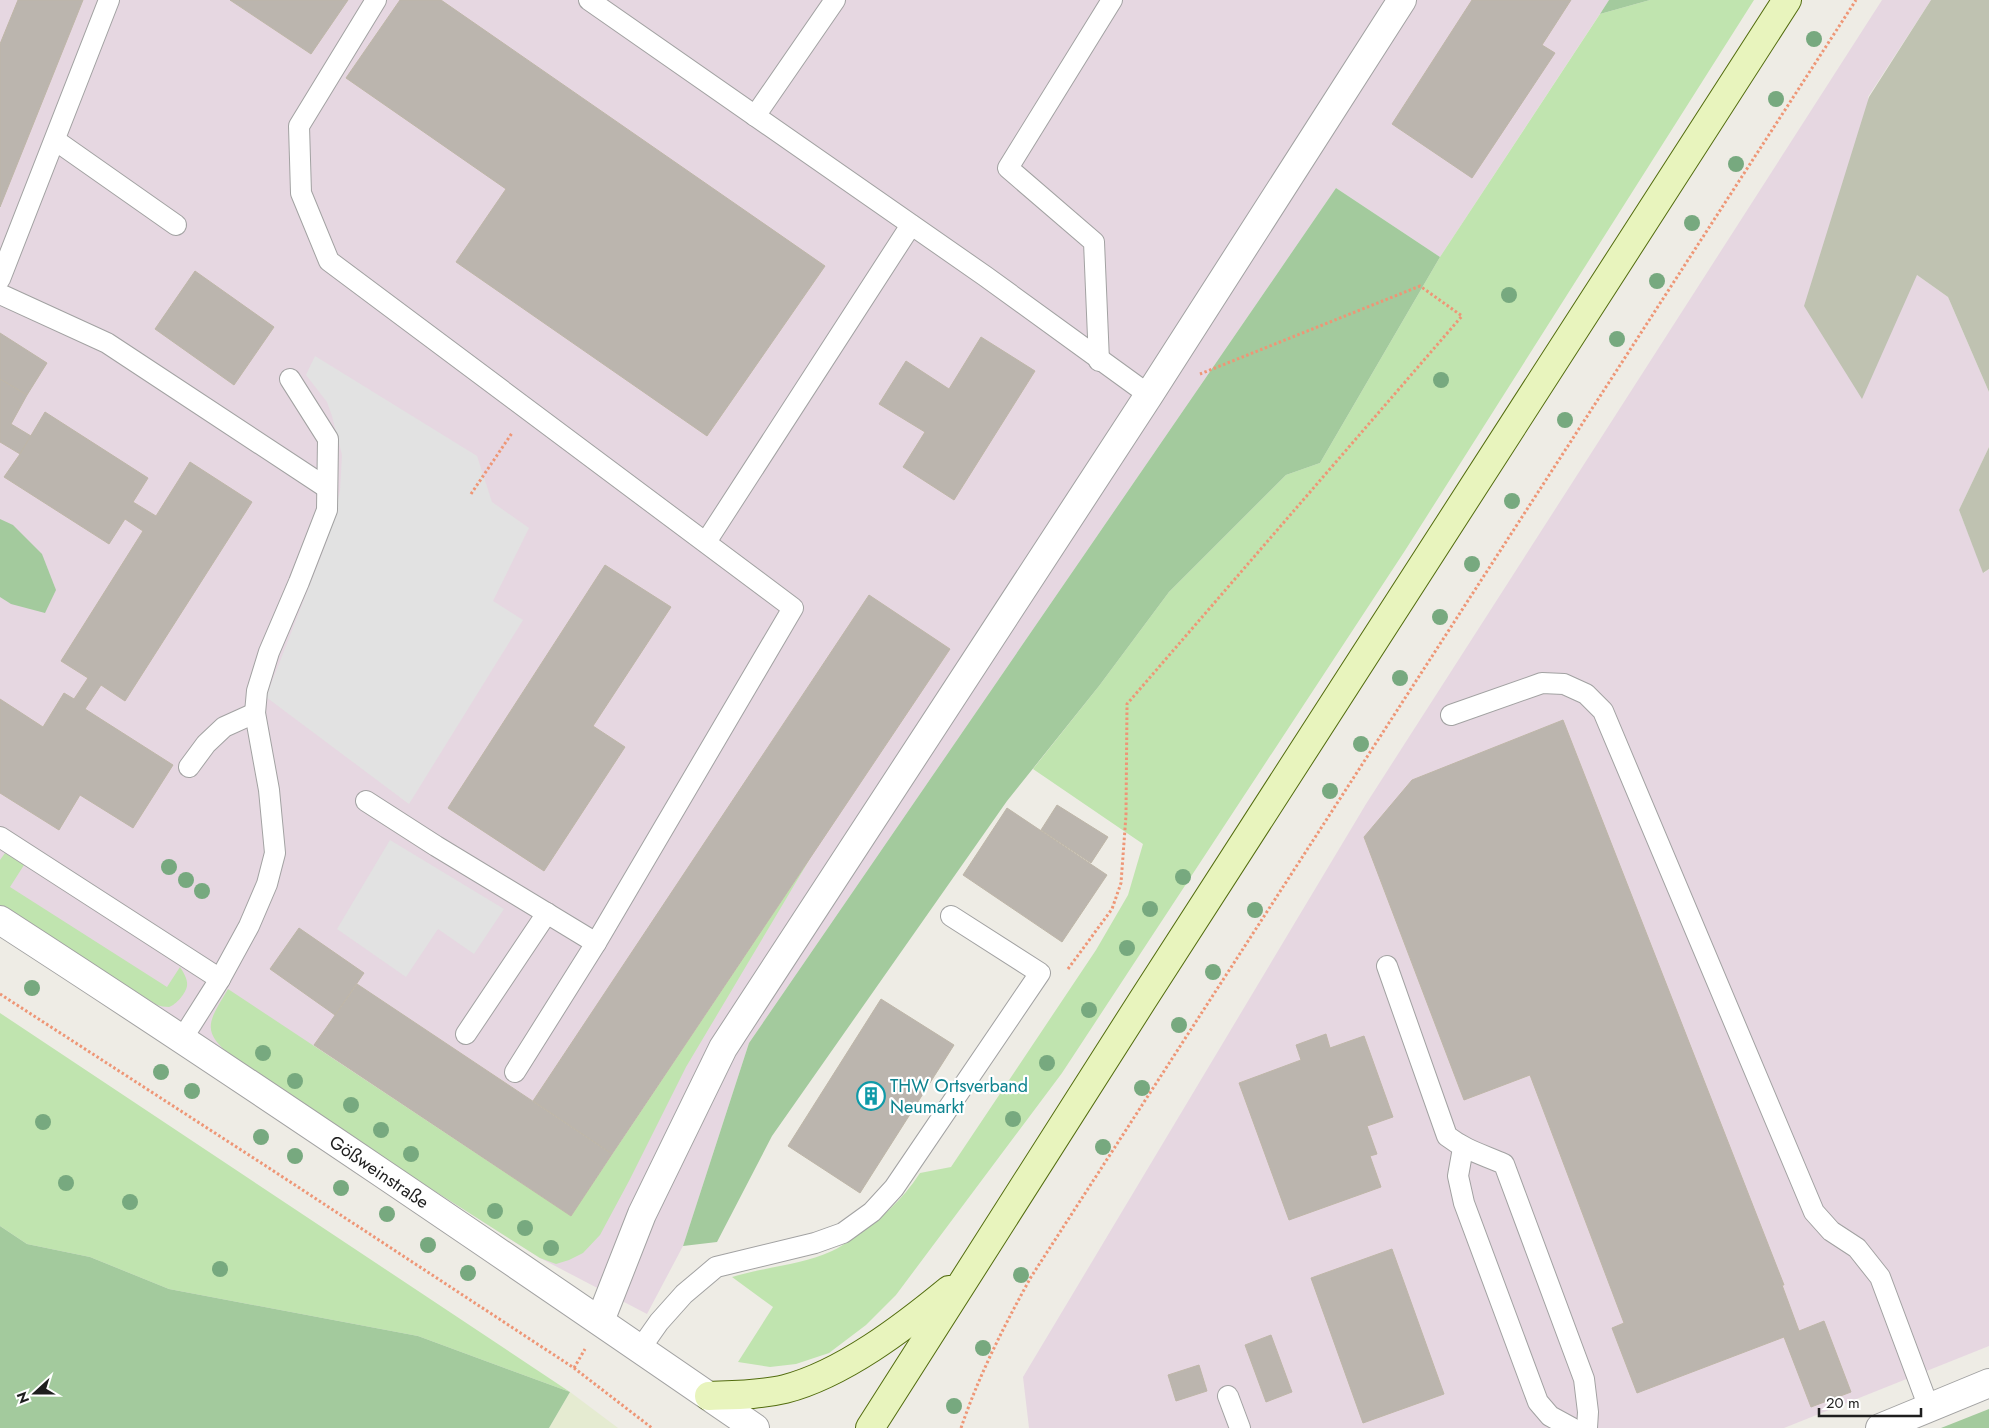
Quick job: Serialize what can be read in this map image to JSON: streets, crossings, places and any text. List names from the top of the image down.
{
  "streets": {
    "street": ["Gößweinstraße"]
  },
  "places": {
    "building": ["THW Ortsverband Neumarkt"]
  },
  "scale_bar": "20 m",
  "north": "left"
}
